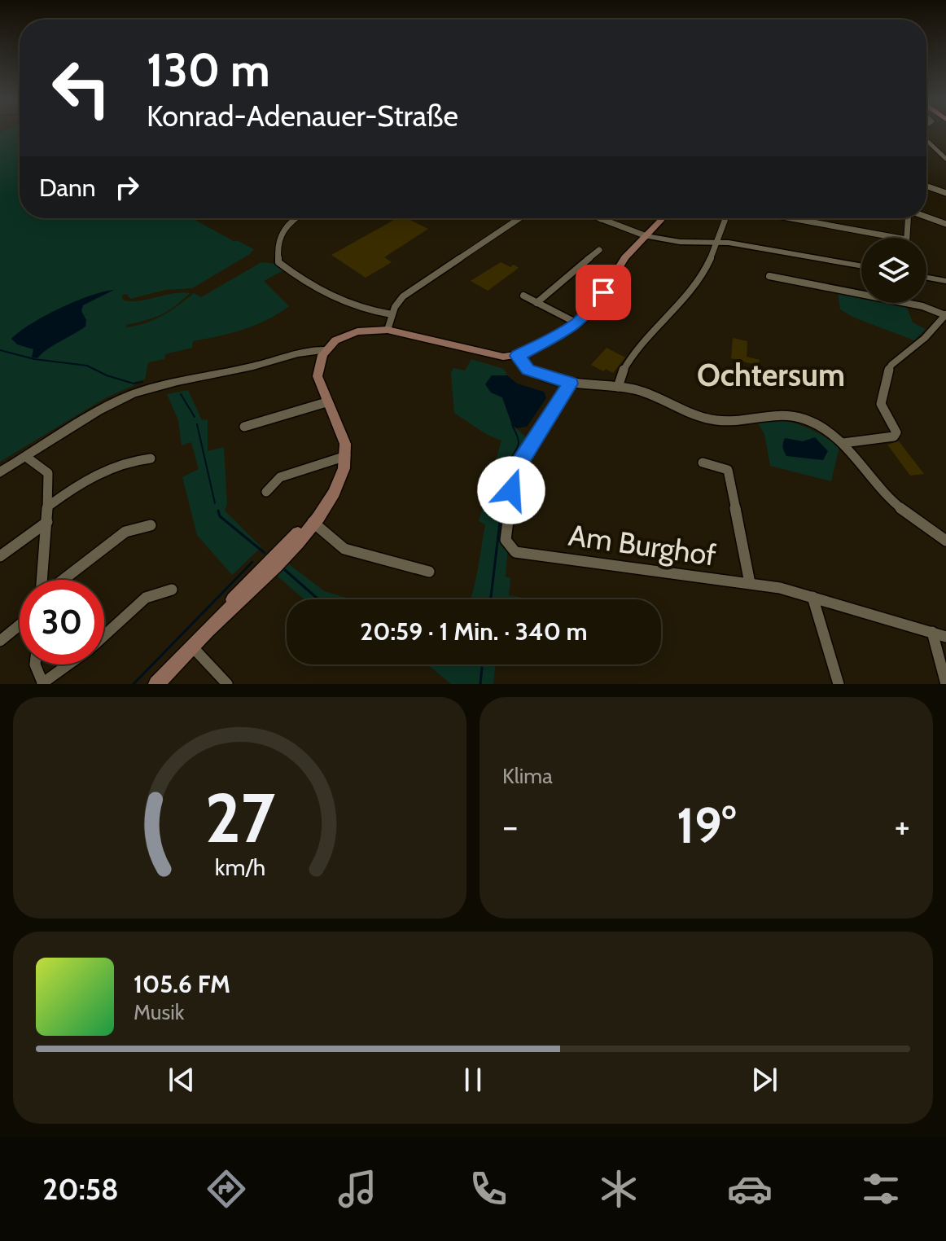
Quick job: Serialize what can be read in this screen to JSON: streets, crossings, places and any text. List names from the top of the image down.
{
  "streets": {
    "street": ["Am Burghof"]
  },
  "districts": ["Ochtersum"],
  "page": {
    "turn": ["130 m", "Konrad-Adenauer-Straße"],
    "then": "Dann",
    "limit": "30",
    "trip": "20:59 · 1 Min. · 340 m",
    "tile": "Klima",
    "heat": ["−", "19°", "+"],
    "song": ["105.6 FM", "Musik"],
    "tabs": "20:58",
    "gauge": ["27", "km/h"]
  }
}
